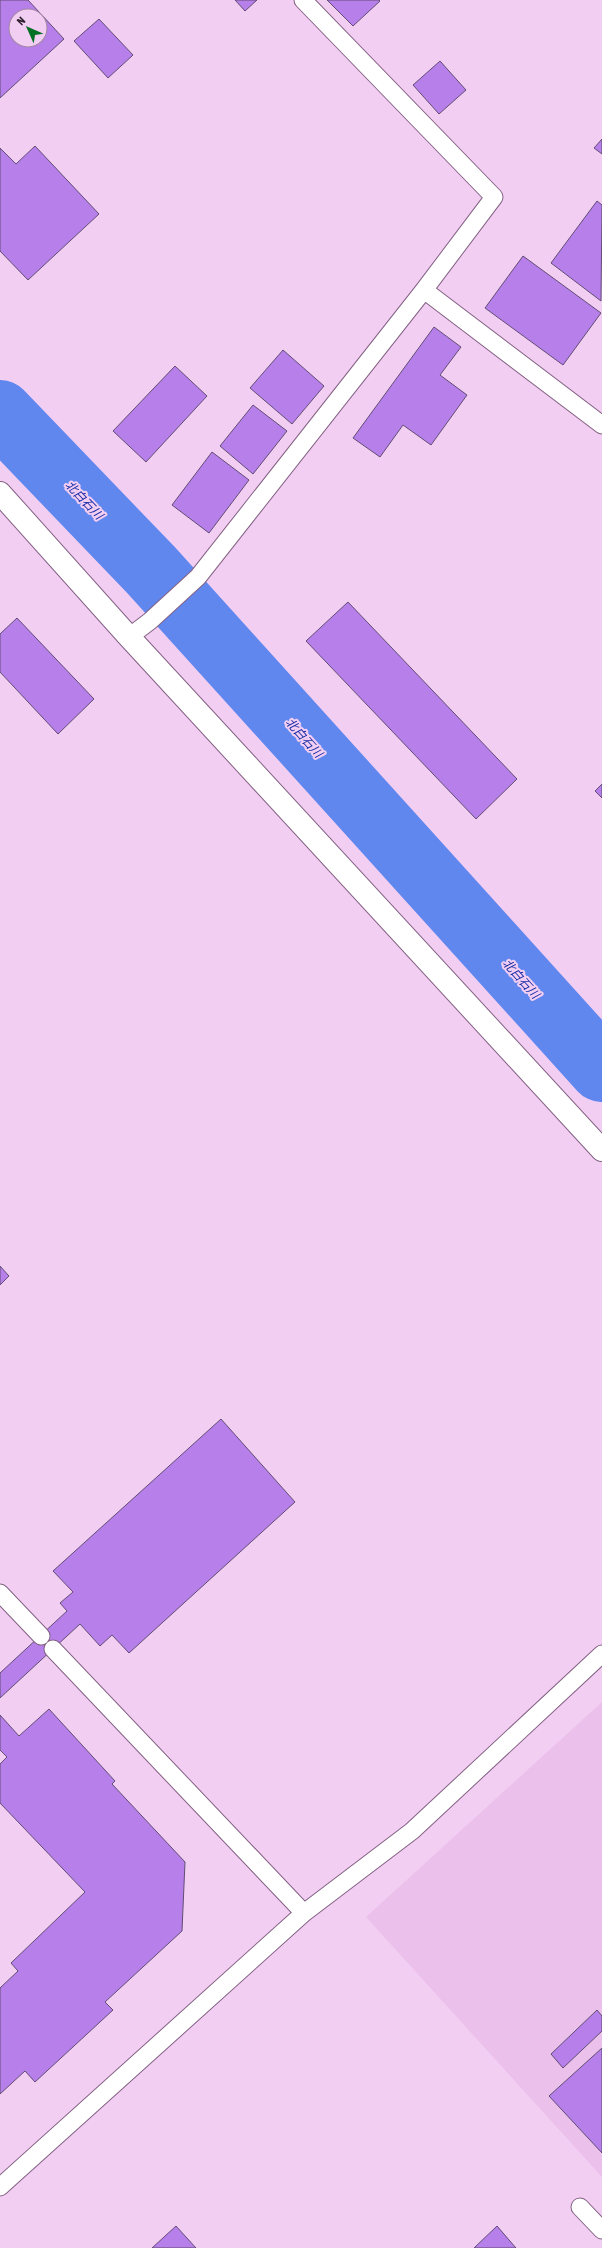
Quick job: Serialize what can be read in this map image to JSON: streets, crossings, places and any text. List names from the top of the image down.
{
  "water": ["北白石川"],
  "north": "top left"
}
